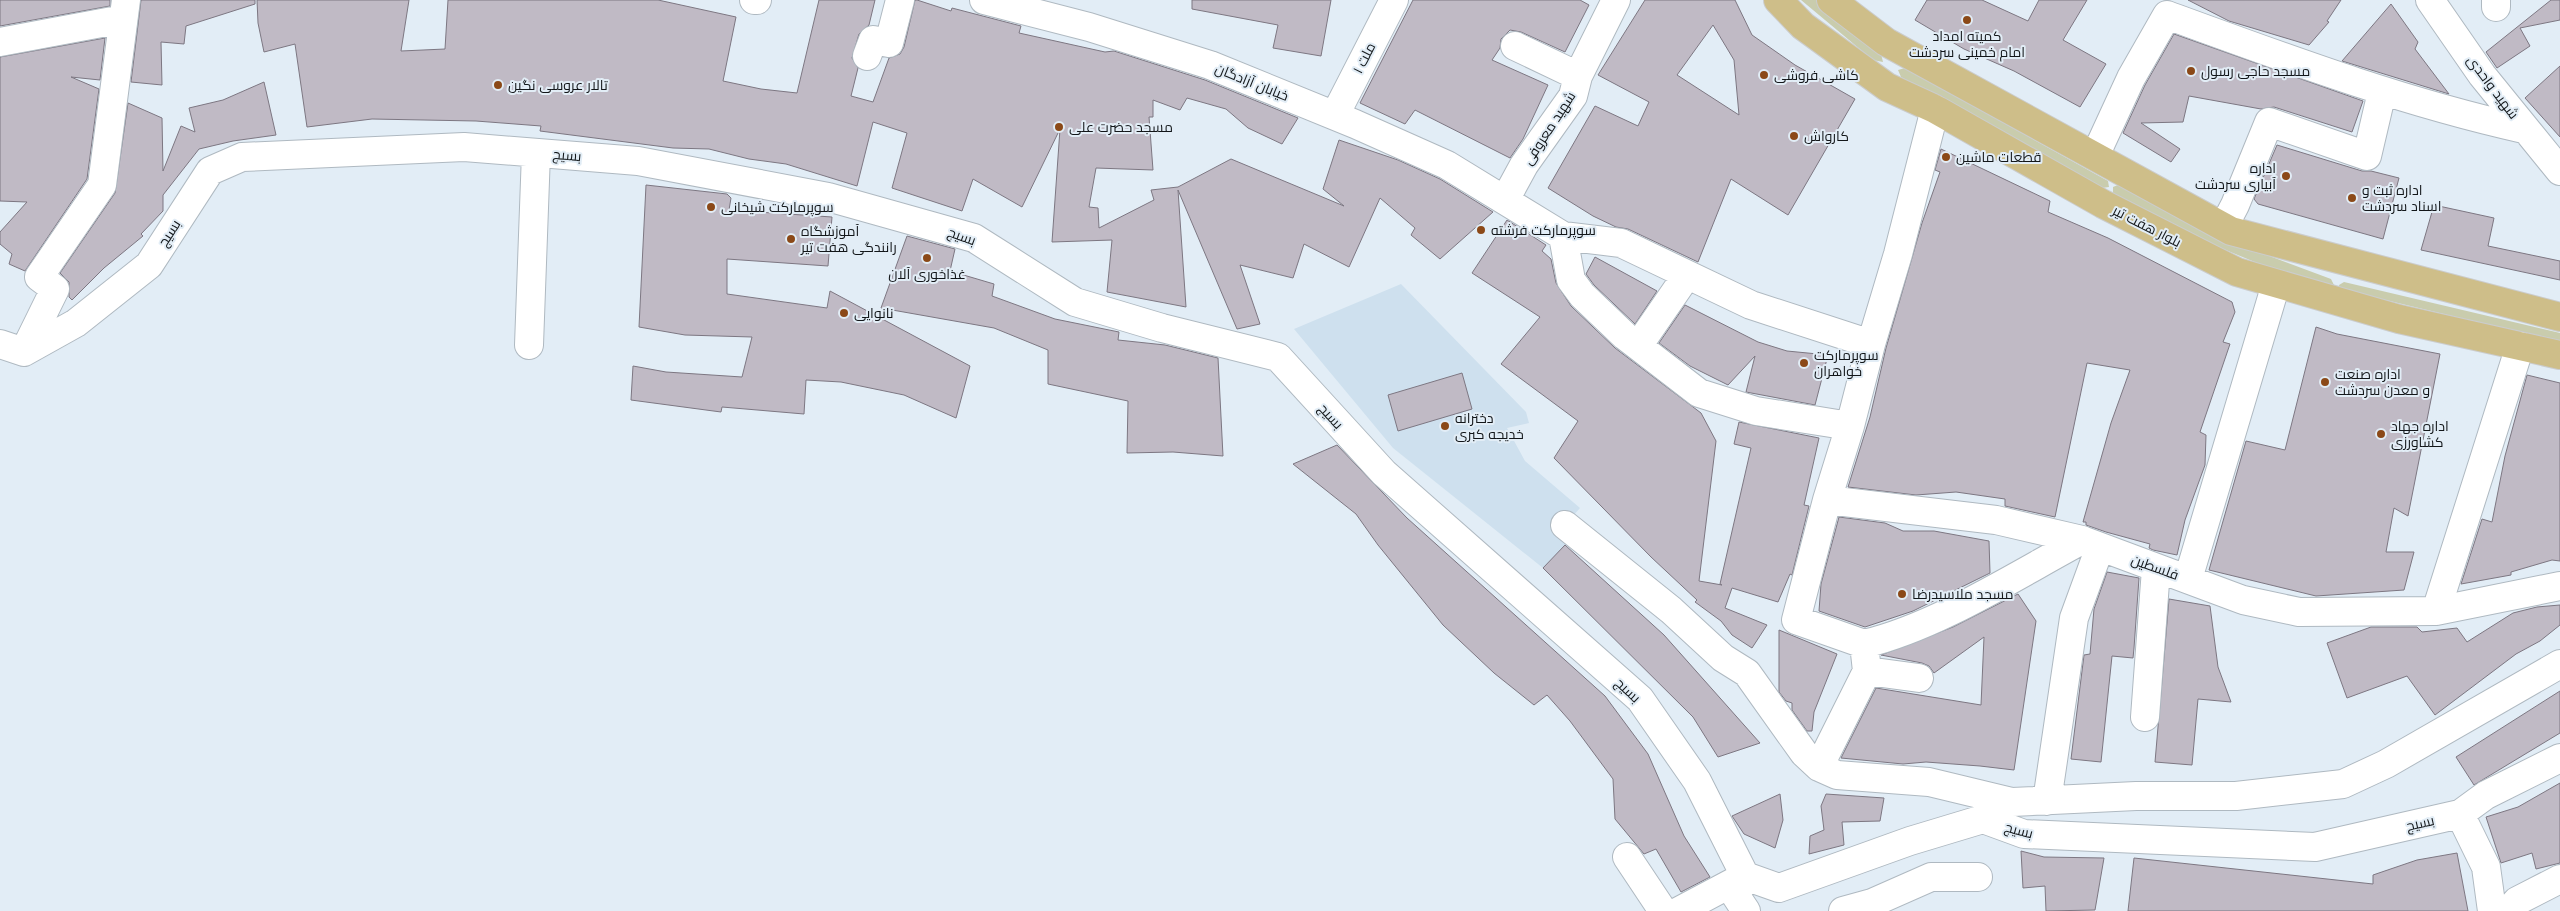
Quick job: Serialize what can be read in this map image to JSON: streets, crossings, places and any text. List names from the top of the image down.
{
  "streets": {
    "main road": ["بلوار هفت تیر"],
    "street": [
      "ملت ۱",
      "خیابان آزادگان",
      "شهید واحدی",
      "شهید معروفی",
      "بسیج",
      "فلسطین"
    ]
  },
  "crossings": [
    ["ملت ۱", "خیابان آزادگان"],
    ["خیابان آزادگان", "شهید معروفی"]
  ],
  "places": [
    "کمیته امداد امام خمینی سردشت",
    "مسجد حاجی رسول",
    "کاشی فروشی",
    "تالار عروسی نگین",
    "مسجد حضرت علی",
    "کارواش",
    "قطعات ماشین",
    "اداره آبیاری سردشت",
    "اداره ثبت و اسناد سردشت",
    "سوپرمارکت شیخانی",
    "سوپرمارکت فرشته",
    "آموزشگاه رانندگی هفت تیر",
    "غذاخوری آلان",
    "نانوایی",
    "سوپرمارکت خواهران",
    "اداره صنعت و معدن سردشت",
    "دخترانه خدیجه کبری",
    "اداره جهاد کشاورزی",
    "مسجد ملاسیدرضا"
  ]
}
